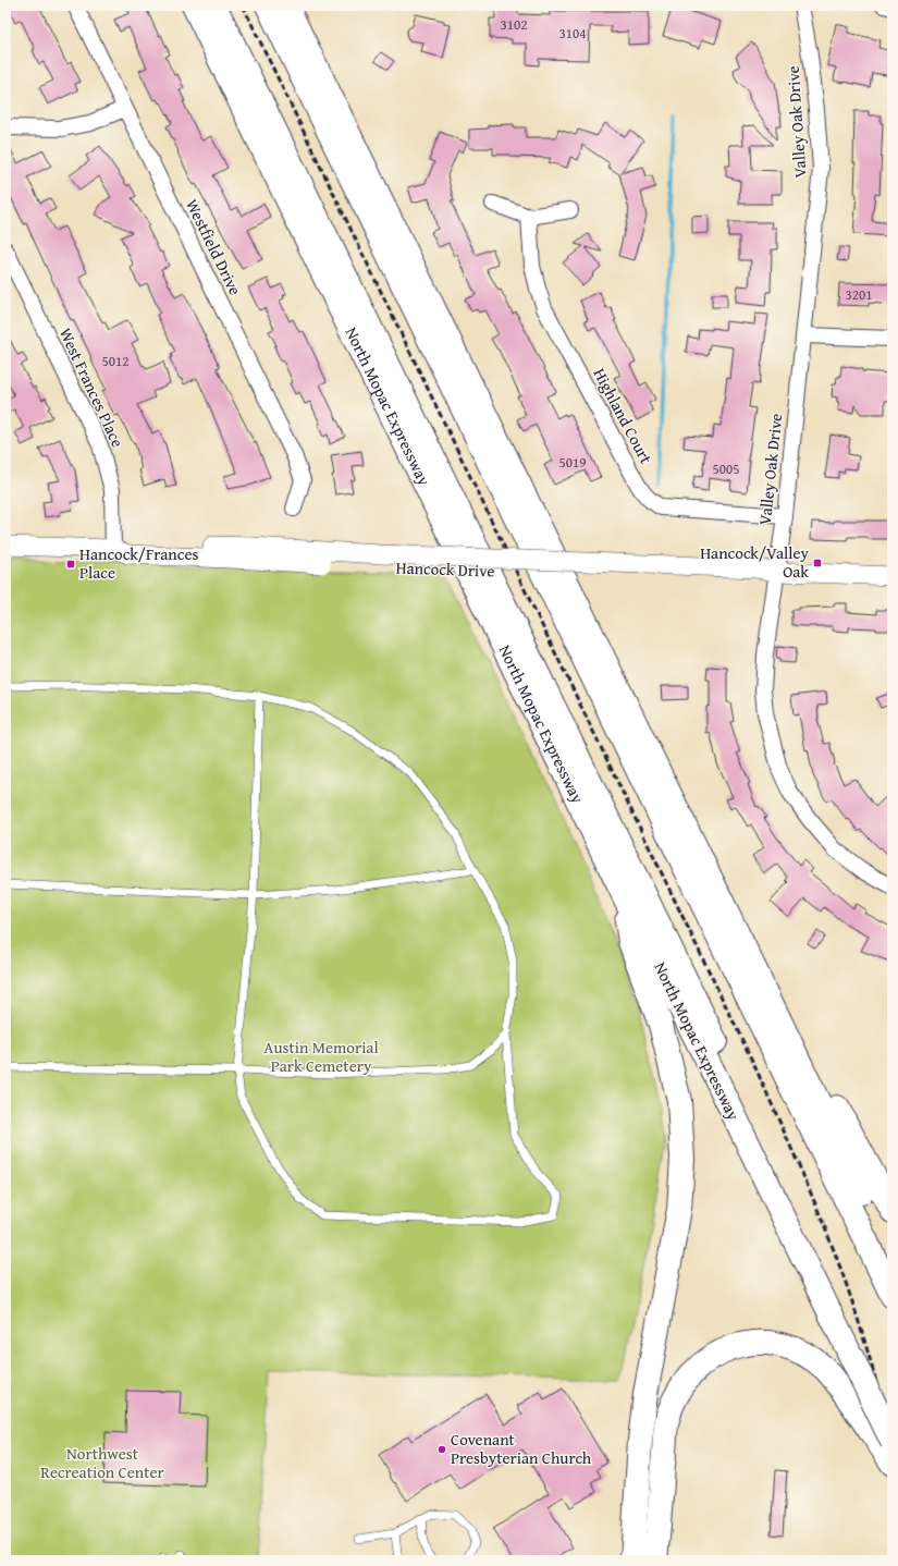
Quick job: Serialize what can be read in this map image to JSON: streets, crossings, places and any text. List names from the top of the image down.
{
  "streets": {
    "highway": ["North Mopac Expressway"],
    "street": [
      "Valley Oak Drive",
      "Westfield Drive",
      "West Frances Place",
      "Highland Court",
      "Hancock Drive"
    ]
  },
  "crossings": [
    ["Valley Oak Drive", "Highland Court"],
    ["Valley Oak Drive", "Hancock Drive"],
    ["West Frances Place", "Hancock Drive"]
  ],
  "parks": ["Austin Memorial Park Cemetery", "Northwest Recreation Center"],
  "places": {
    "transit": ["Hancock/Valley Oak", "Hancock/Frances Place"],
    "other": ["Covenant Presbyterian Church"]
  },
  "house_numbers": [
    "3102",
    "3104",
    "3201",
    "5012",
    "5019",
    "5005"
  ]
}
